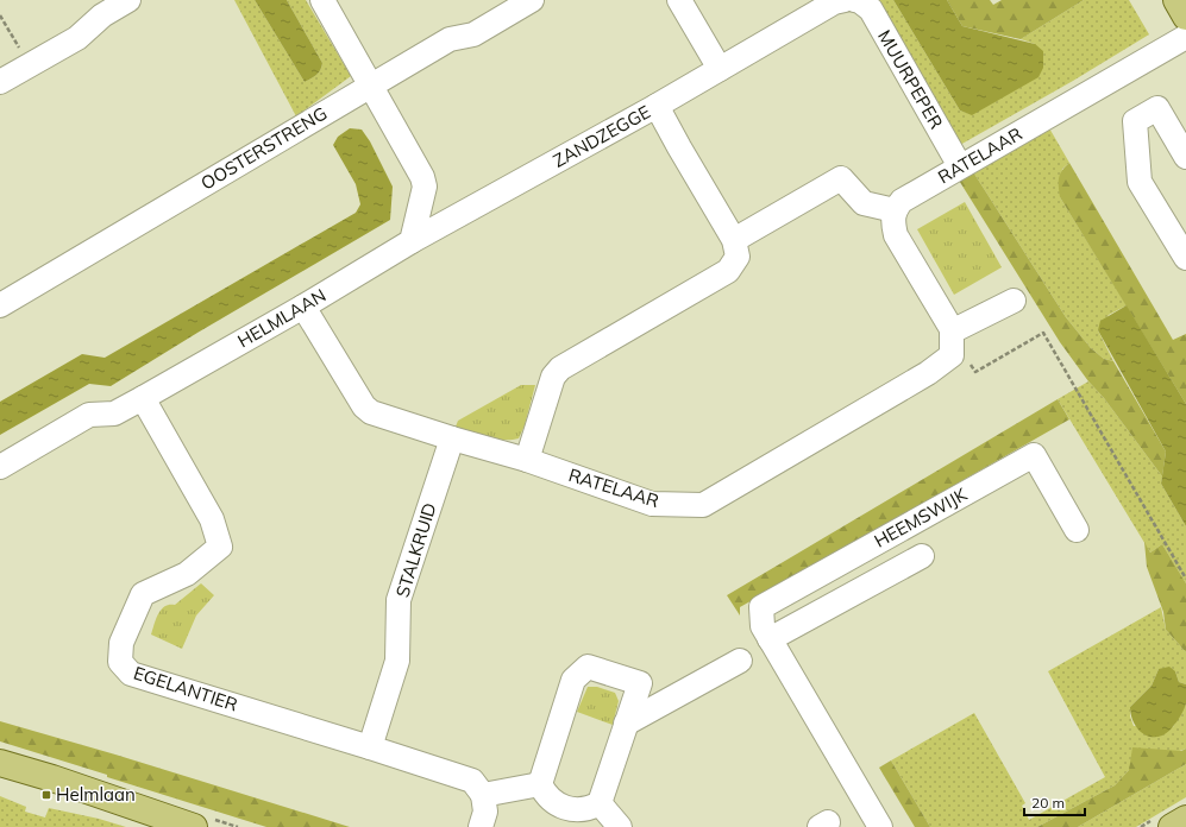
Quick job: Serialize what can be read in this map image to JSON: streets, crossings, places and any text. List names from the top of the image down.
{
  "streets": {
    "street": [
      "MUURPEPER",
      "ZANDZEGGE",
      "OOSTERSTRENG",
      "RATELAAR",
      "HELMLAAN",
      "HEEMSWIJK",
      "STALKRUID",
      "EGELANTIER"
    ]
  },
  "crossings": [
    ["MUURPEPER", "RATELAAR"],
    ["ZANDZEGGE", "HELMLAAN"],
    ["RATELAAR", "HELMLAAN"],
    ["RATELAAR", "STALKRUID"],
    ["HELMLAAN", "EGELANTIER"],
    ["STALKRUID", "EGELANTIER"]
  ],
  "places": {
    "transit": ["Helmlaan"]
  },
  "scale_bar": "20 m"
}
